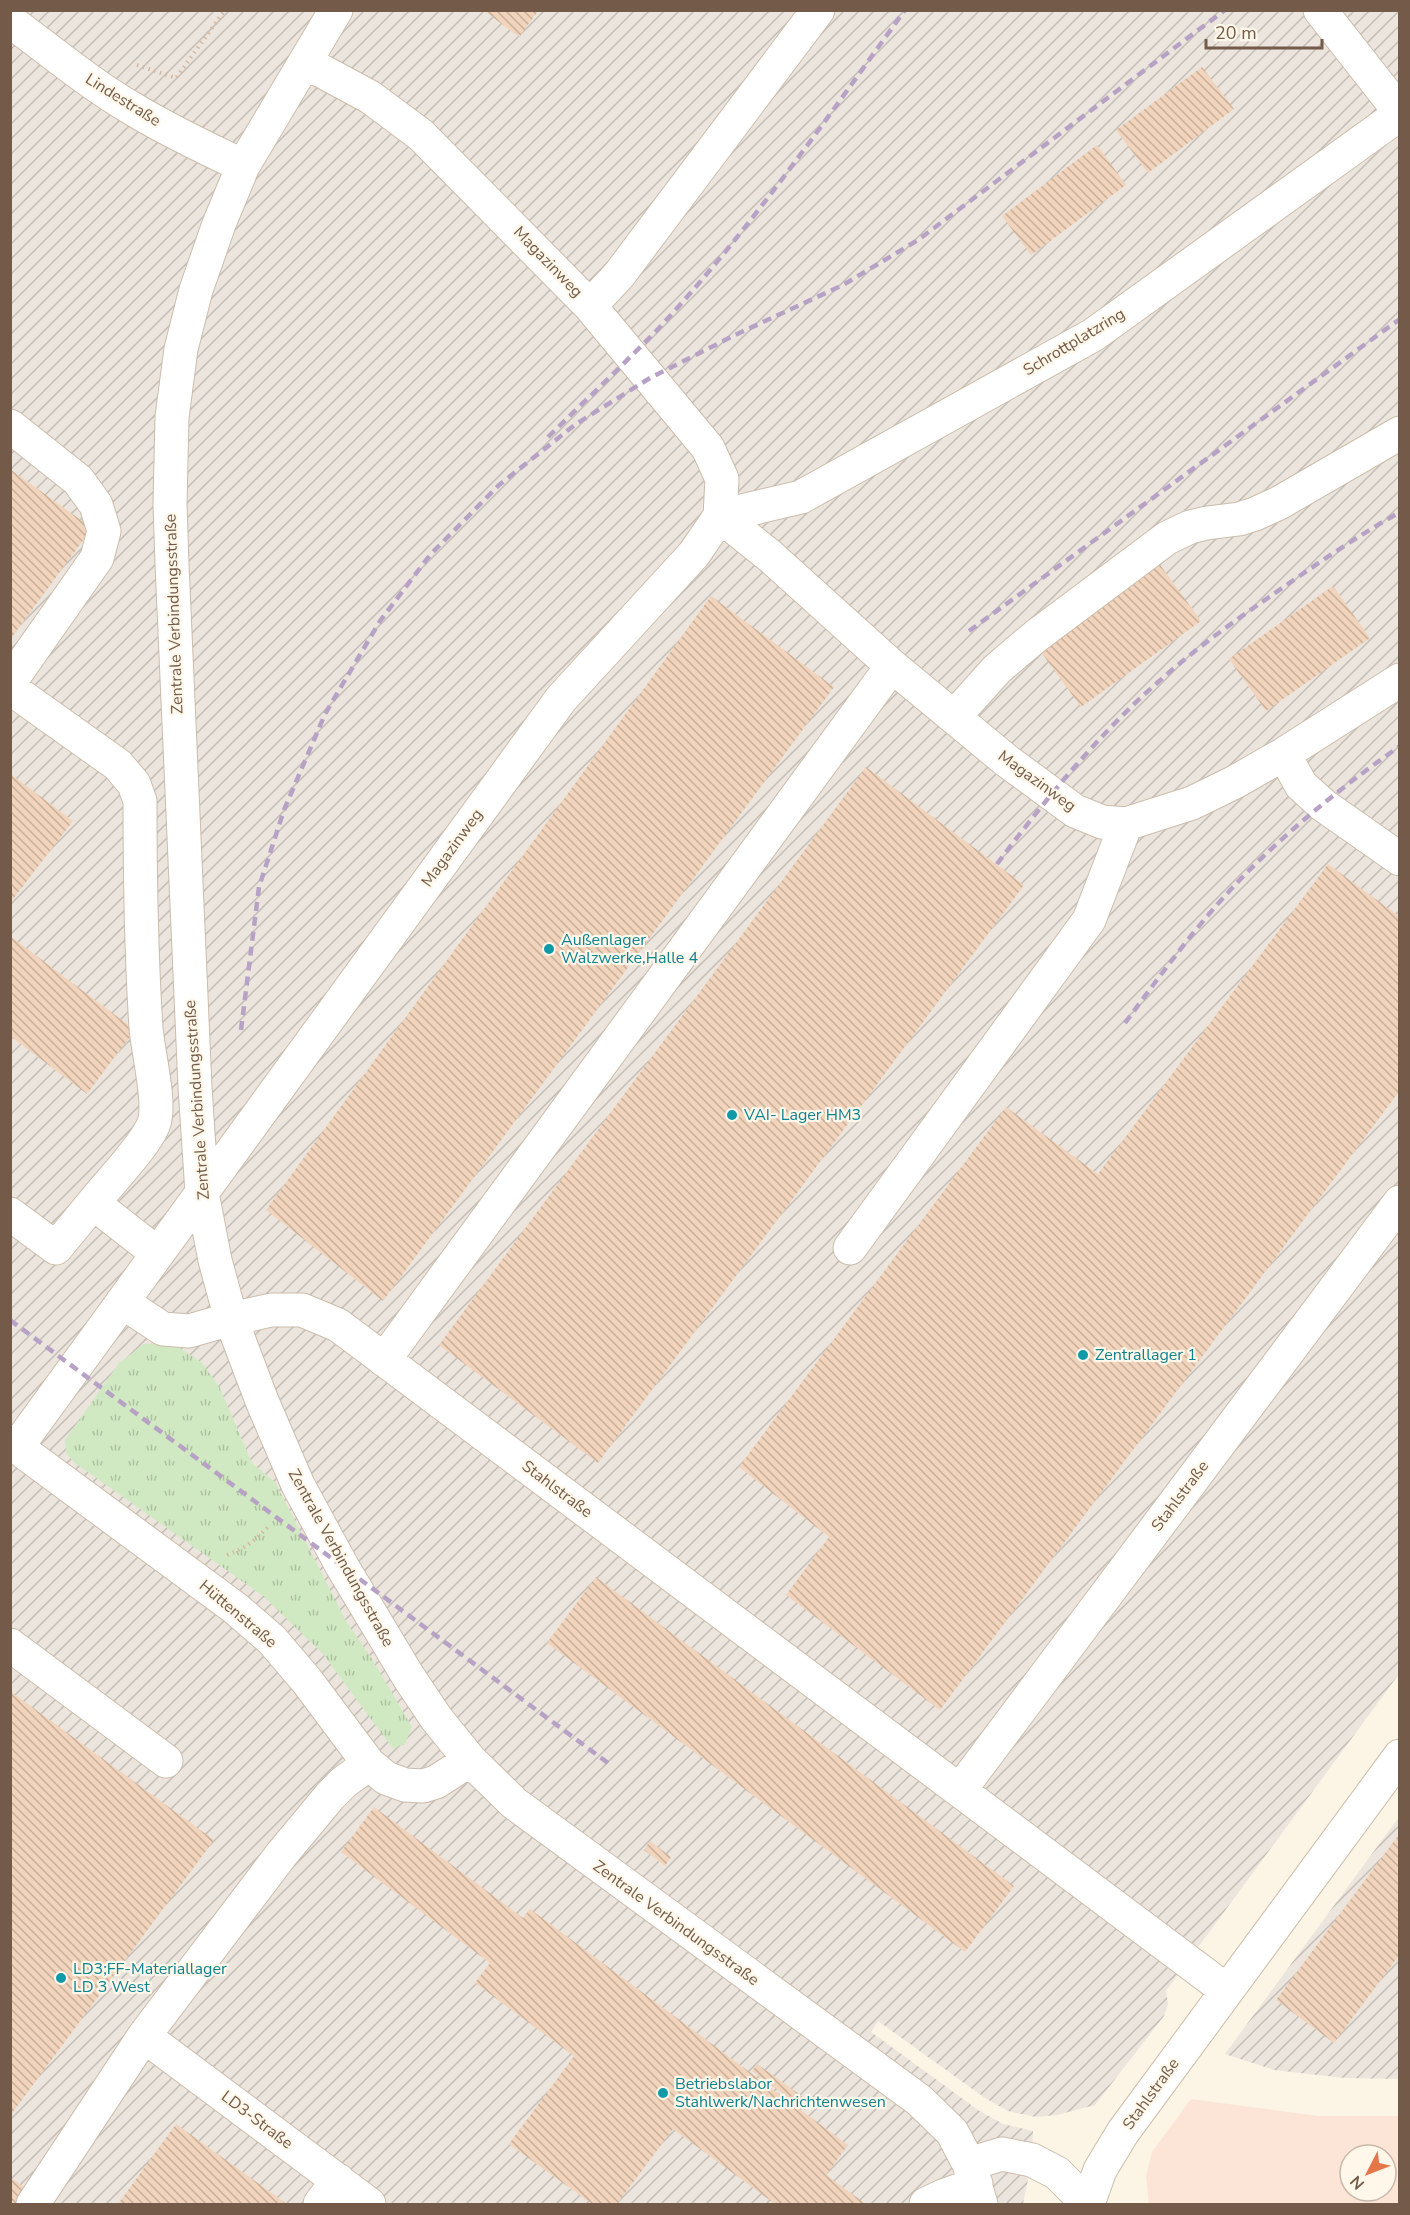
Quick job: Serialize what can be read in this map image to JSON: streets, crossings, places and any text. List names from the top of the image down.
{
  "streets": {
    "street": [
      "Lindestraße",
      "Magazinweg",
      "Schrottplatzring",
      "Zentrale Verbindungsstraße",
      "Stahlstraße",
      "Hüttenstraße",
      "LD3-Straße"
    ]
  },
  "crossings": [
    ["Lindestraße", "Zentrale Verbindungsstraße"],
    ["Magazinweg", "Schrottplatzring"],
    ["Magazinweg", "Zentrale Verbindungsstraße"],
    ["Magazinweg", "Hüttenstraße"],
    ["Zentrale Verbindungsstraße", "Stahlstraße"],
    ["Zentrale Verbindungsstraße", "Hüttenstraße"],
    ["Stahlstraße", "Hüttenstraße"]
  ],
  "places": [
    "Außenlager Walzwerke,Halle 4",
    "VAI- Lager HM3",
    "Zentrallager 1",
    "LD3;FF-Materiallager LD 3 West",
    "Betriebslabor Stahlwerk/Nachrichtenwesen"
  ],
  "scale_bar": "20 m",
  "north": "bottom left"
}
